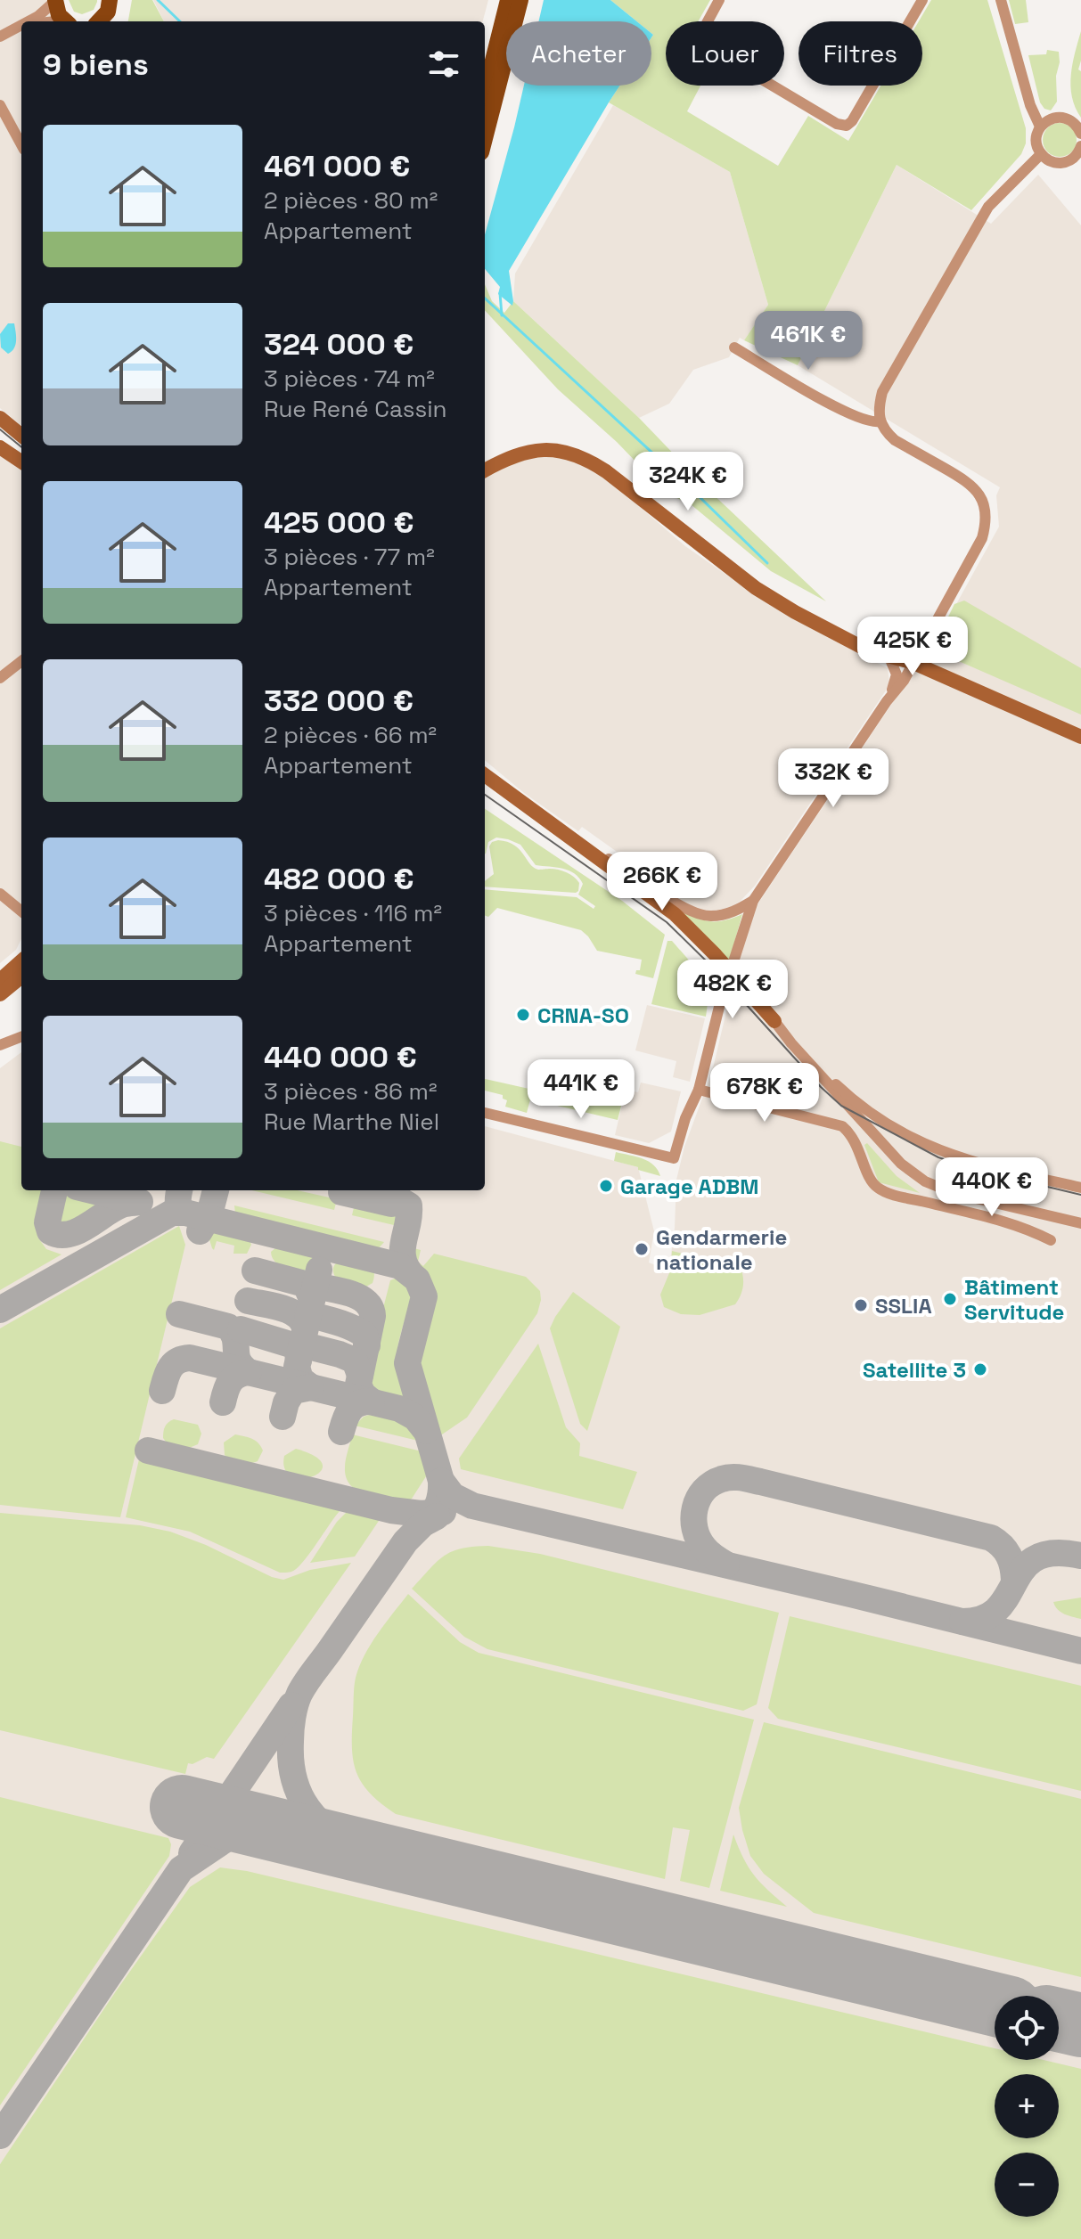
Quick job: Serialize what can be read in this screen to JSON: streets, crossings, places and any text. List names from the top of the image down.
{
  "places": [
    "CRNA-SO",
    "Garage ADBM",
    "Gendarmerie nationale",
    "Bâtiment Servitude",
    "SSLIA",
    "Satellite 3"
  ],
  "page": {
    "chip": ["Acheter", "Louer", "Filtres"],
    "heading": "9 biens",
    "list": [
      {
        "name": "461 000 €",
        "note": "2 pièces · 80 m² · Appartement"
      },
      {
        "name": "324 000 €",
        "note": "3 pièces · 74 m² · Rue René Cassin"
      },
      {
        "name": "425 000 €",
        "note": "3 pièces · 77 m² · Appartement"
      },
      {
        "name": "332 000 €",
        "note": "2 pièces · 66 m² · Appartement"
      },
      {
        "name": "482 000 €",
        "note": "3 pièces · 116 m² · Appartement"
      },
      {
        "name": "440 000 €",
        "note": "3 pièces · 86 m² · Rue Marthe Niel"
      }
    ],
    "price": [
      "461K €",
      "324K €",
      "425K €",
      "332K €",
      "266K €",
      "482K €",
      "441K €",
      "678K €",
      "440K €"
    ],
    "map_buttons": ["+", "−"]
  }
}
